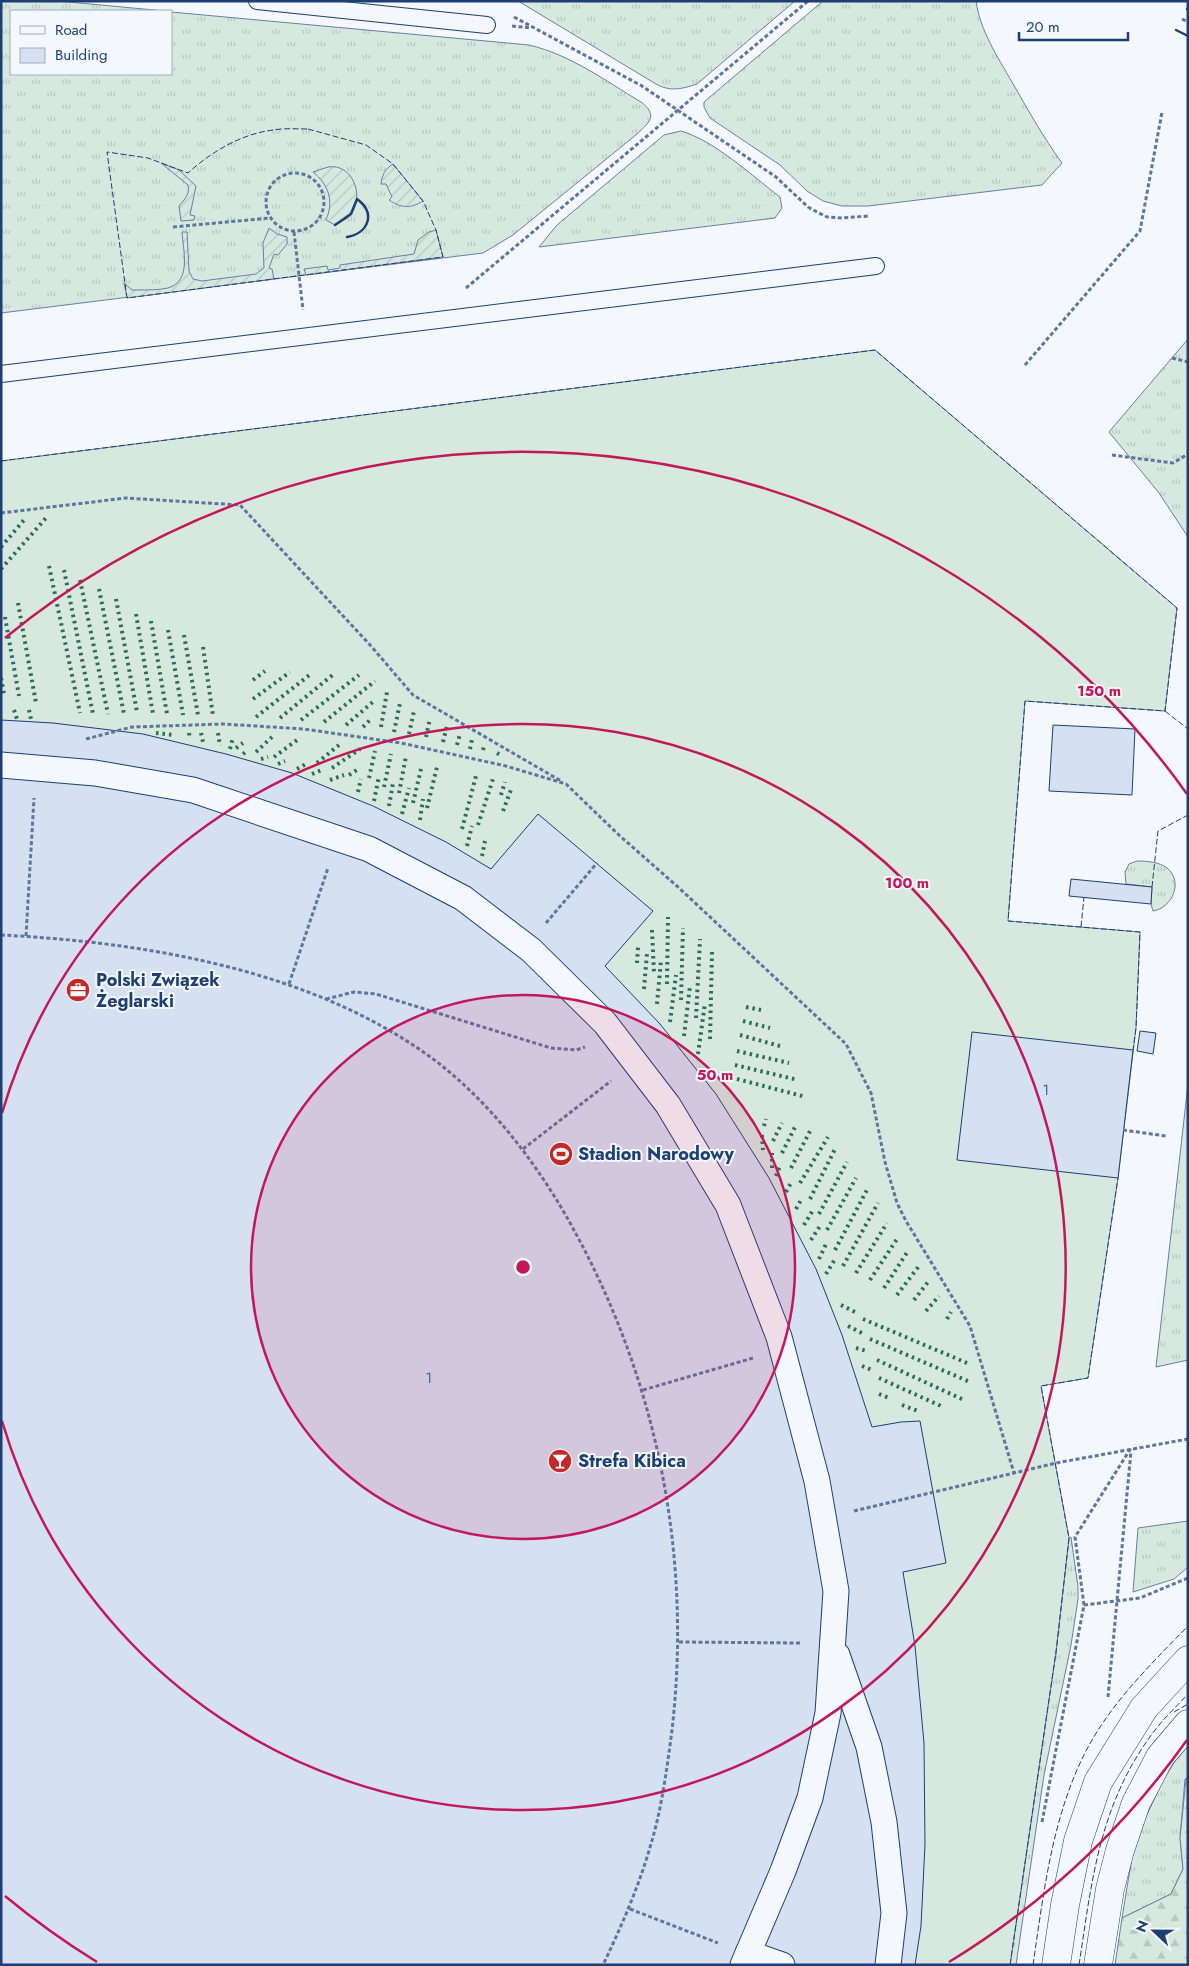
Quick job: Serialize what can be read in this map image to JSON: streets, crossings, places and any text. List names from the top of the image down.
{
  "places": {
    "office": ["Polski Związek Żeglarski"],
    "sports": ["Stadion Narodowy"],
    "bar": ["Strefa Kibica"]
  },
  "house_numbers": ["1", "1"],
  "legend": ["Road", "Building"],
  "scale_bar": "20 m",
  "north": "left",
  "rings": ["150 m", "100 m", "50 m"]
}
